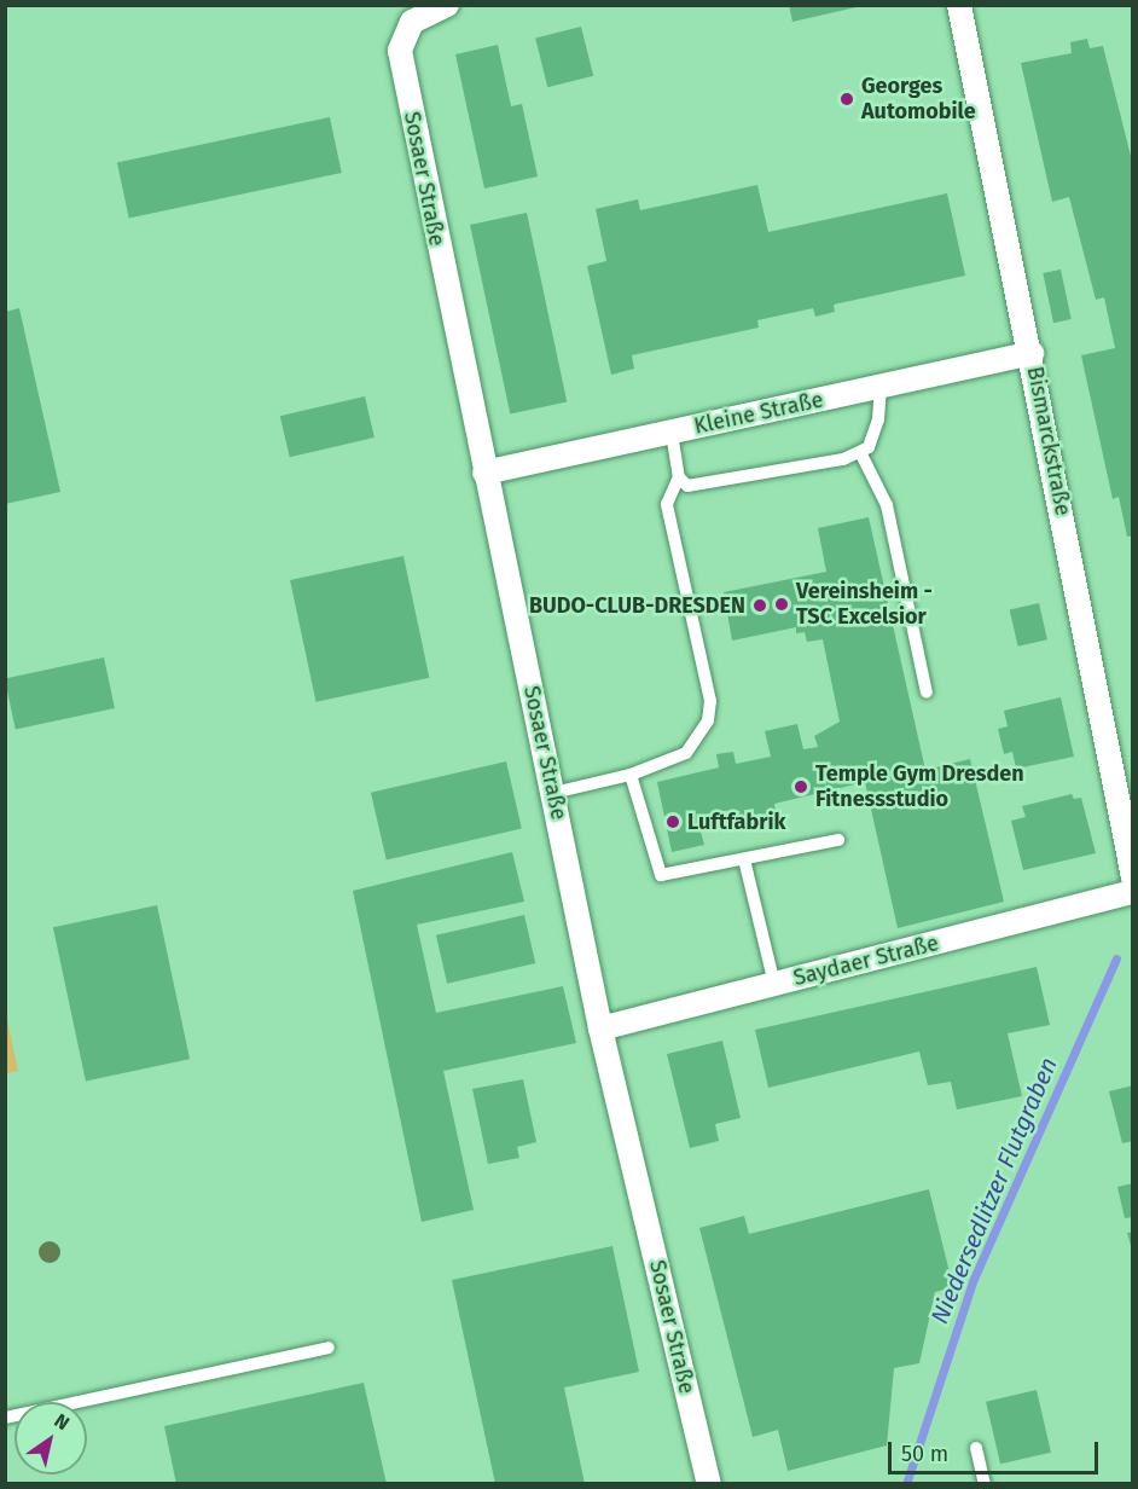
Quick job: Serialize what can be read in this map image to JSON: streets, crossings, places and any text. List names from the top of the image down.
{
  "streets": {
    "street": [
      "Sosaer Straße",
      "Kleine Straße",
      "Bismarckstraße",
      "Saydaer Straße"
    ]
  },
  "crossings": [
    ["Sosaer Straße", "Kleine Straße"],
    ["Sosaer Straße", "Saydaer Straße"],
    ["Kleine Straße", "Bismarckstraße"]
  ],
  "water": ["Niedersedlitzer Flutgraben"],
  "places": [
    "Georges Automobile",
    "Vereinsheim - TSC Excelsior",
    "BUDO-CLUB-DRESDEN",
    "Temple Gym Dresden Fitnessstudio",
    "Luftfabrik"
  ],
  "scale_bar": "50 m",
  "north": "top right"
}
